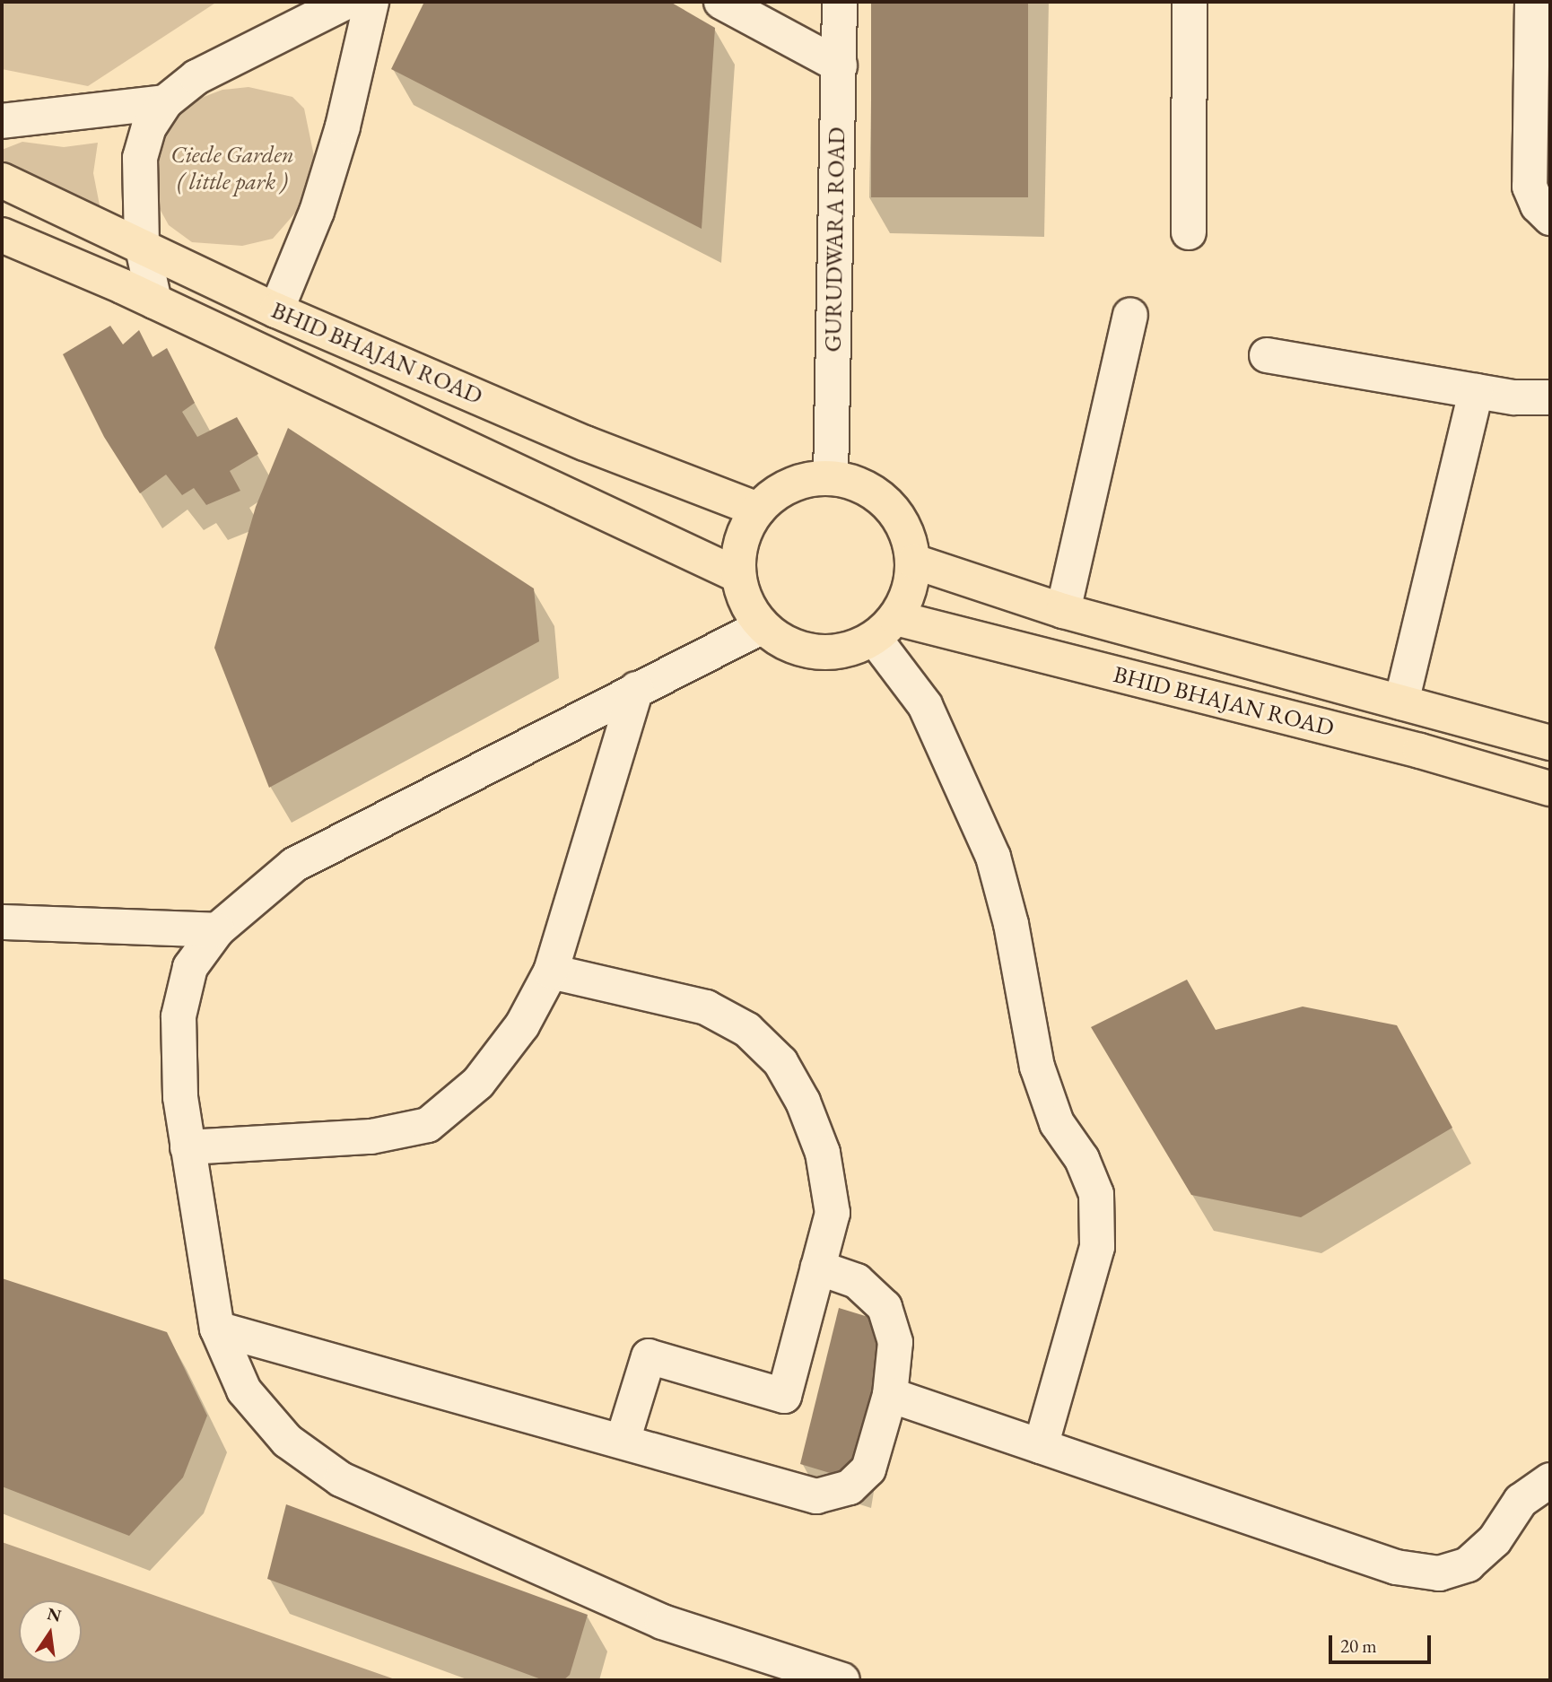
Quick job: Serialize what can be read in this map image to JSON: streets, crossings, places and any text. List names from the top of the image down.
{
  "streets": {
    "main road": ["BHID BHAJAN ROAD"],
    "street": ["GURUDWARA ROAD"]
  },
  "crossings": [
    ["GURUDWARA ROAD", "BHID BHAJAN ROAD"]
  ],
  "parks": ["Ciecle Garden ( little park )"],
  "scale_bar": "20 m",
  "north": "top"
}
